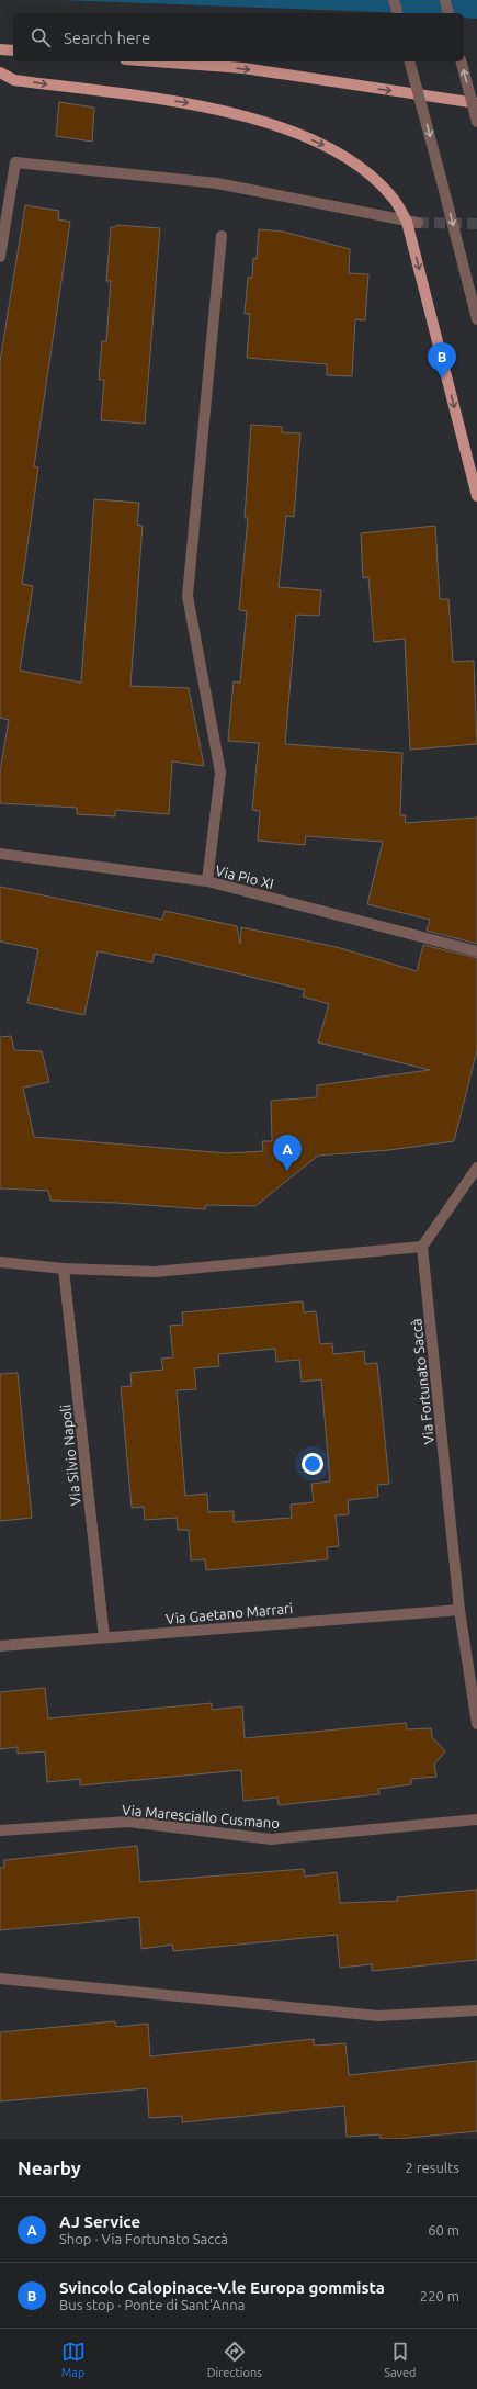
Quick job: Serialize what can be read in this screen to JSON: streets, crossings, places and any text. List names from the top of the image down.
{
  "streets": {
    "street": [
      "Via Pio XI",
      "Via Fortunato Saccà",
      "Via Silvio Napoli",
      "Via Gaetano Marrari",
      "Via Maresciallo Cusmano"
    ]
  },
  "crossings": [
    ["Via Fortunato Saccà", "Via Gaetano Marrari"],
    ["Via Silvio Napoli", "Via Gaetano Marrari"]
  ],
  "page": {
    "search": "Search here",
    "pins": ["B", "A"],
    "heading": ["Nearby", "2 results"],
    "list": [
      {
        "mark": "A",
        "name": "AJ Service",
        "note": "Shop · Via Fortunato Saccà",
        "value": "60 m"
      },
      {
        "mark": "B",
        "name": "Svincolo Calopinace-V.le Europa gommista",
        "note": "Bus stop · Ponte di Sant'Anna",
        "value": "220 m"
      }
    ],
    "nav": ["Map", "Directions", "Saved"]
  }
}
